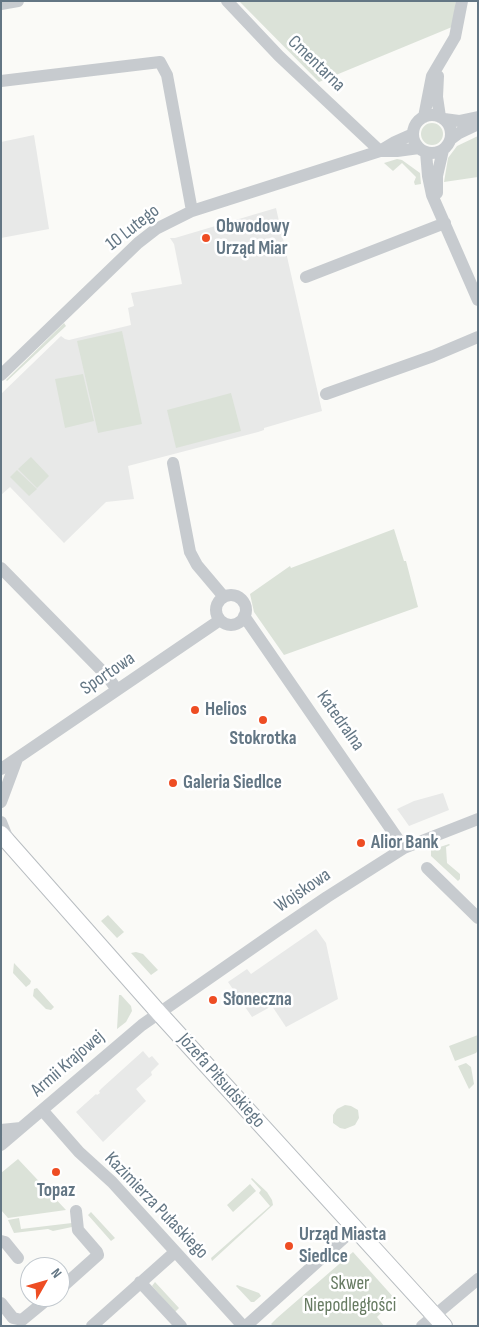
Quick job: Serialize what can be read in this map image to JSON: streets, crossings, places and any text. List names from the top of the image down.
{
  "streets": {
    "main road": ["Józefa Piłsudskiego"],
    "street": [
      "Cmentarna",
      "10 Lutego",
      "Sportowa",
      "Katedralna",
      "Wojskowa",
      "Armii Krajowej",
      "Kazimierza Pułaskiego"
    ]
  },
  "crossings": [
    ["Cmentarna", "10 Lutego"],
    ["Sportowa", "Katedralna"],
    ["Katedralna", "Wojskowa"],
    ["Wojskowa", "Armii Krajowej"],
    ["Wojskowa", "Józefa Piłsudskiego"],
    ["Armii Krajowej", "Józefa Piłsudskiego"],
    ["Armii Krajowej", "Kazimierza Pułaskiego"]
  ],
  "parks": ["Skwer Niepodległości"],
  "places": [
    "Obwodowy Urząd Miar",
    "Helios",
    "Stokrotka",
    "Galeria Siedlce",
    "Alior Bank",
    "Słoneczna",
    "Topaz",
    "Urząd Miasta Siedlce"
  ],
  "north": "top right"
}
